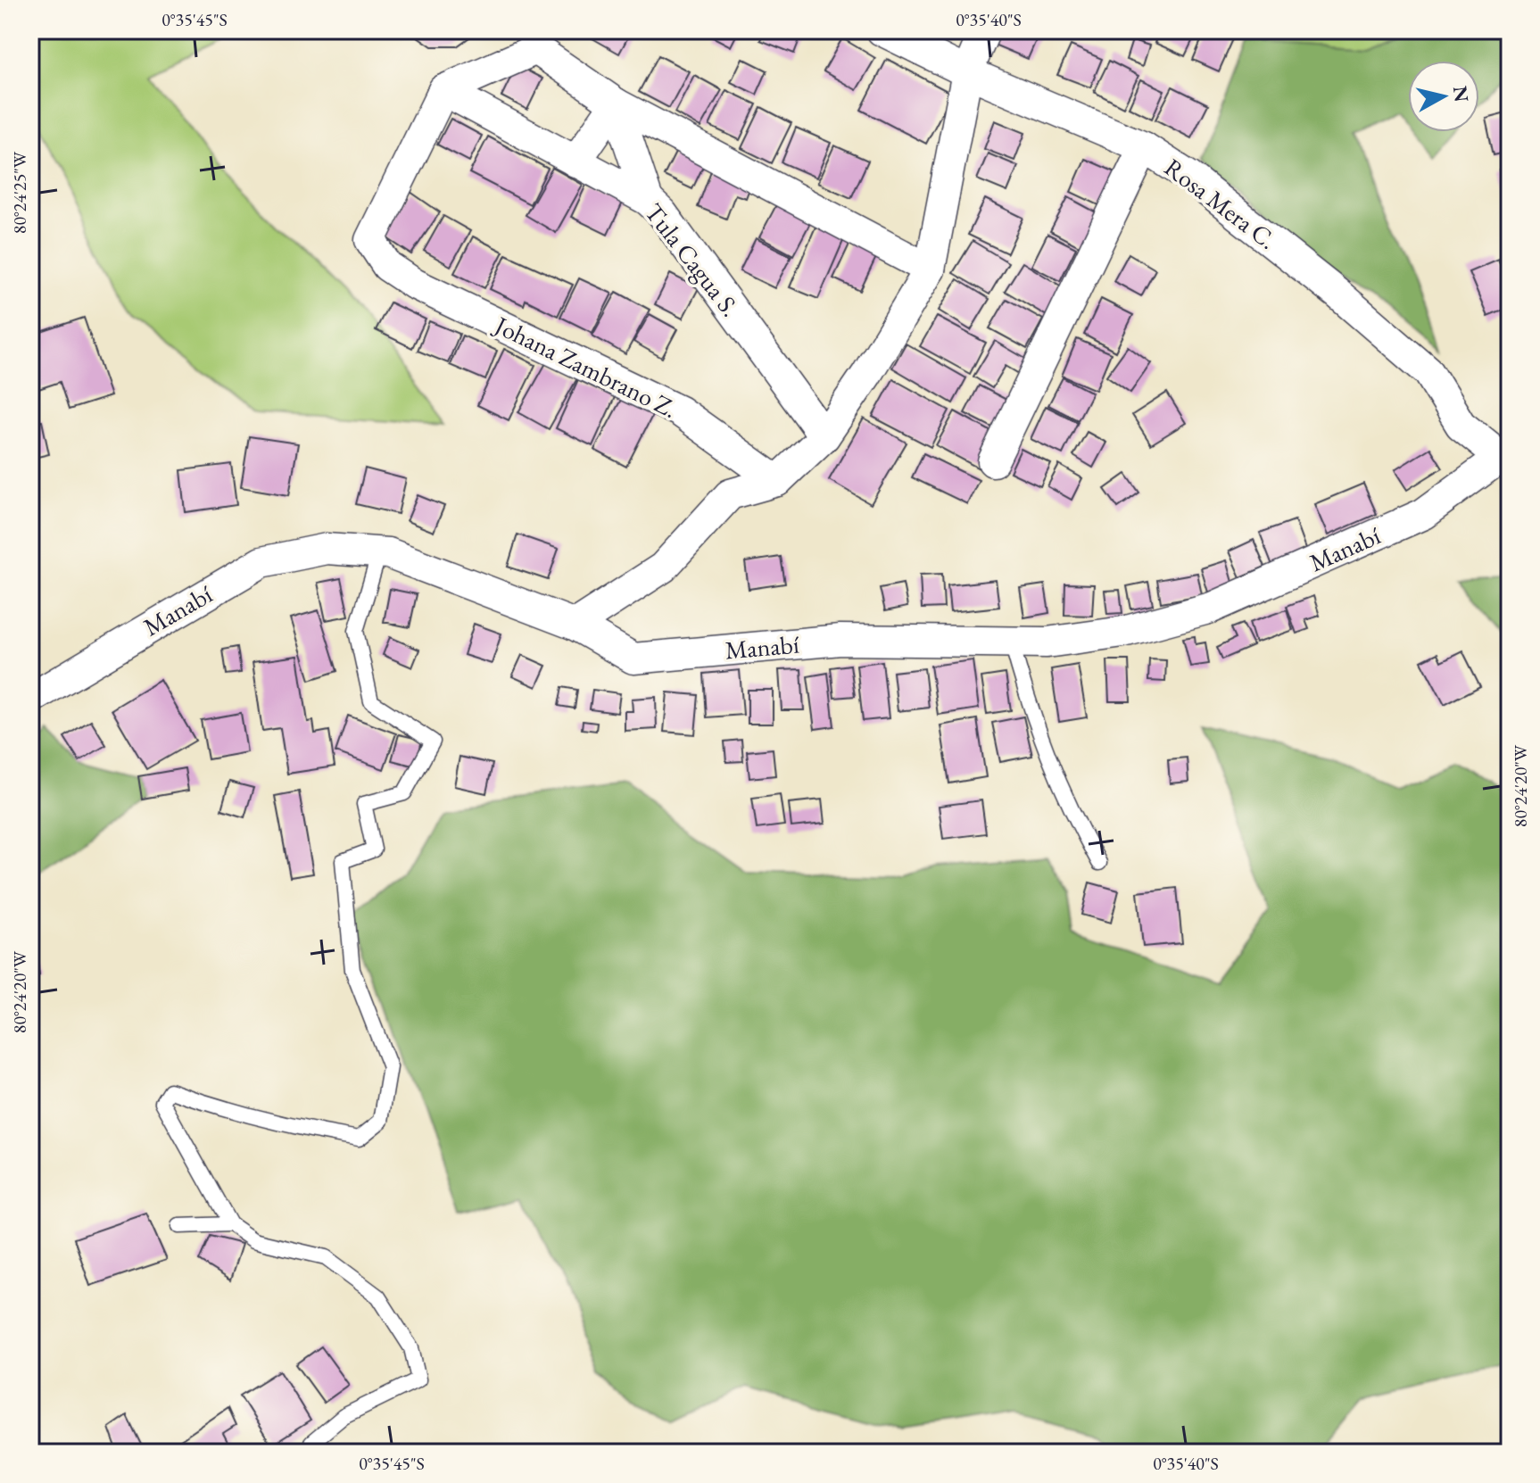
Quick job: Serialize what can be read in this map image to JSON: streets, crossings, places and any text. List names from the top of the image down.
{
  "streets": {
    "street": [
      "Rosa Mera C.",
      "Tula Cagua S.",
      "Johana Zambrano Z.",
      "Manabí"
    ]
  },
  "crossings": [
    ["Rosa Mera C.", "Manabí"],
    ["Tula Cagua S.", "Johana Zambrano Z."]
  ],
  "north": "right",
  "coordinates": [
    "0°35'45\"S",
    "0°35'40\"S",
    "80°24'25\"W",
    "80°24'20\"W"
  ]
}
